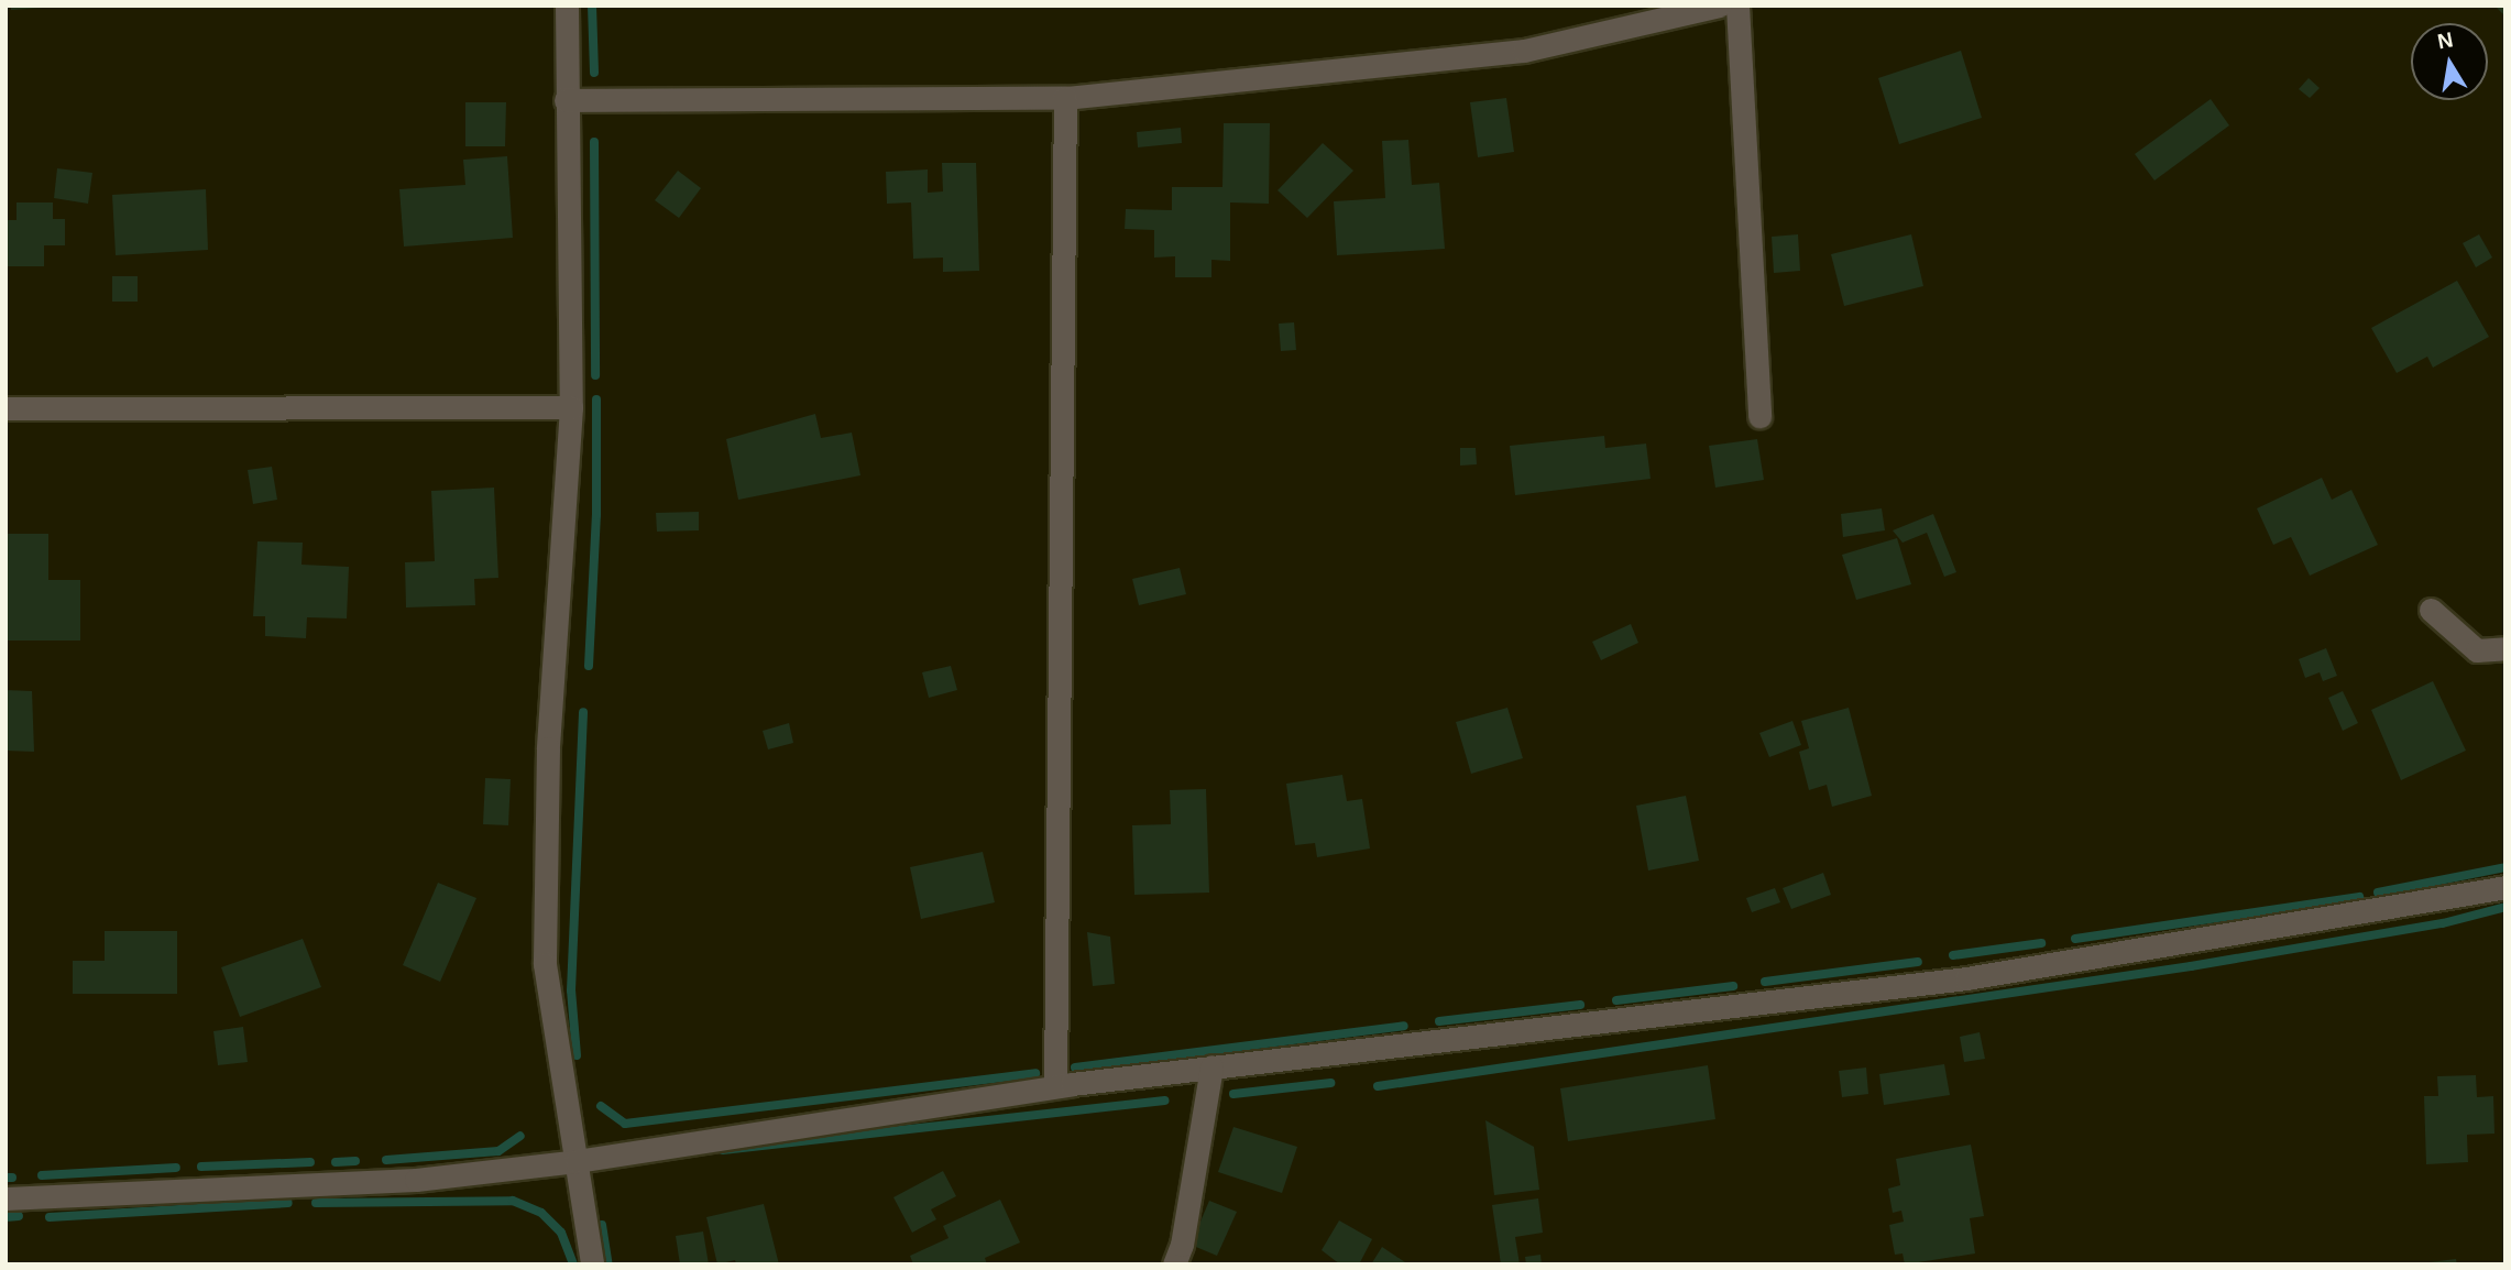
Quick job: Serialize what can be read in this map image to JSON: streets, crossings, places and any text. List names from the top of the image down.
{
  "north": "top"
}
